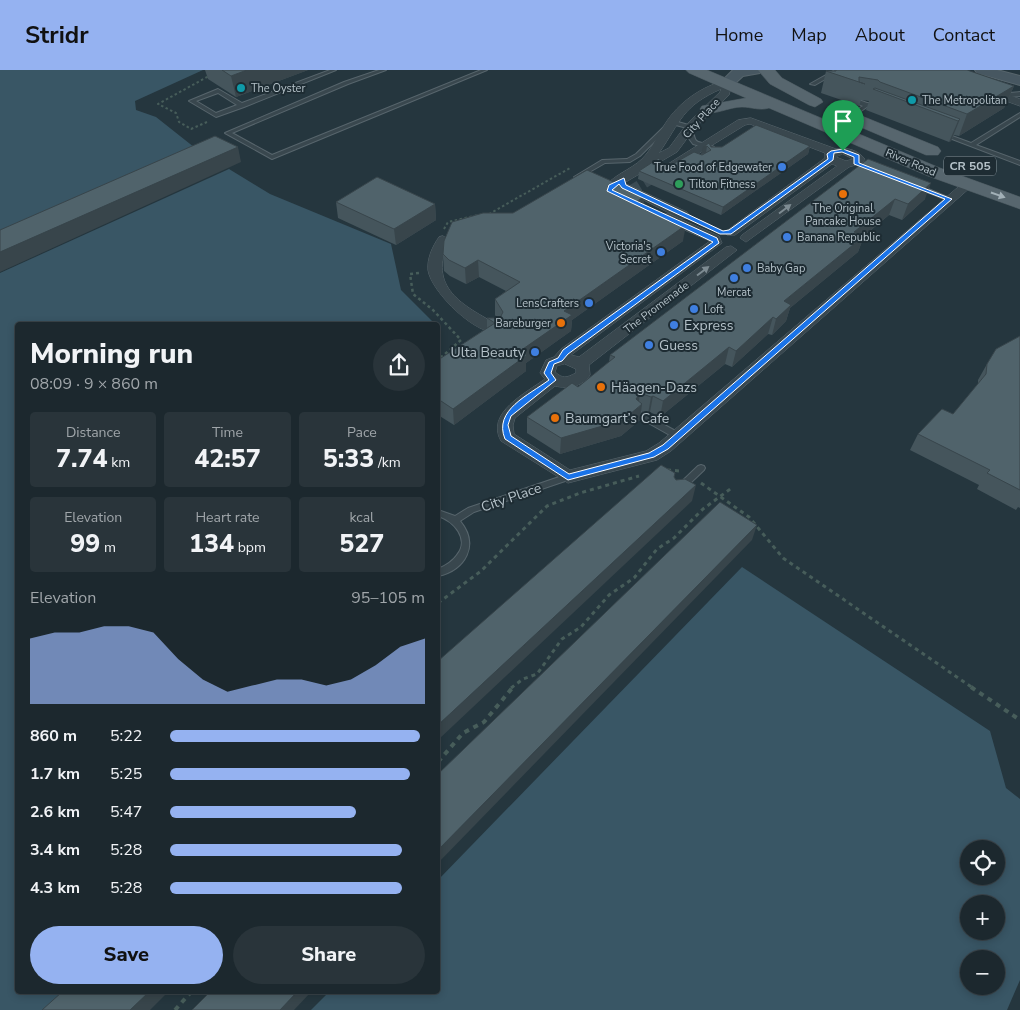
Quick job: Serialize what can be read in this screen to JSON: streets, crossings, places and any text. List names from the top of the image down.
{
  "streets": {
    "main road": ["River Road", "CR 505"],
    "street": ["City Place", "The Promenade"]
  },
  "crossings": [
    ["City Place", "River Road"],
    ["City Place", "The Promenade"]
  ],
  "places": [
    "The Oyster",
    "The Metropolitan",
    "True Food of Edgewater",
    "Tilton Fitness",
    "The Original Pancake House",
    "Banana Republic",
    "Victoria's Secret",
    "Baby Gap",
    "Mercat",
    "LensCrafters",
    "Loft",
    "Bareburger",
    "Express",
    "Guess",
    "Ulta Beauty",
    "Häagen-Dazs",
    "Baumgart’s Cafe"
  ],
  "page": {
    "header": "Stridr",
    "nav": [
      "Home",
      "Map",
      "About",
      "Contact"
    ],
    "heading": ["Morning run", "08:09 · 9 × 860 m"],
    "stats": [
      ["Distance", "7.74 km"],
      ["Time", "42:57"],
      ["Pace", "5:33 /km"],
      ["Elevation", "99 m"],
      ["Heart rate", "134 bpm"],
      ["kcal", "527"]
    ],
    "chart": ["Elevation", "95–105 m"],
    "list": [
      {
        "name": "860 m",
        "note": "5:22"
      },
      {
        "name": "1.7 km",
        "note": "5:25"
      },
      {
        "name": "2.6 km",
        "note": "5:47"
      },
      {
        "name": "3.4 km",
        "note": "5:28"
      },
      {
        "name": "4.3 km",
        "note": "5:28"
      }
    ],
    "map_buttons": ["+", "−"],
    "buttons": ["Save", "Share"]
  }
}
